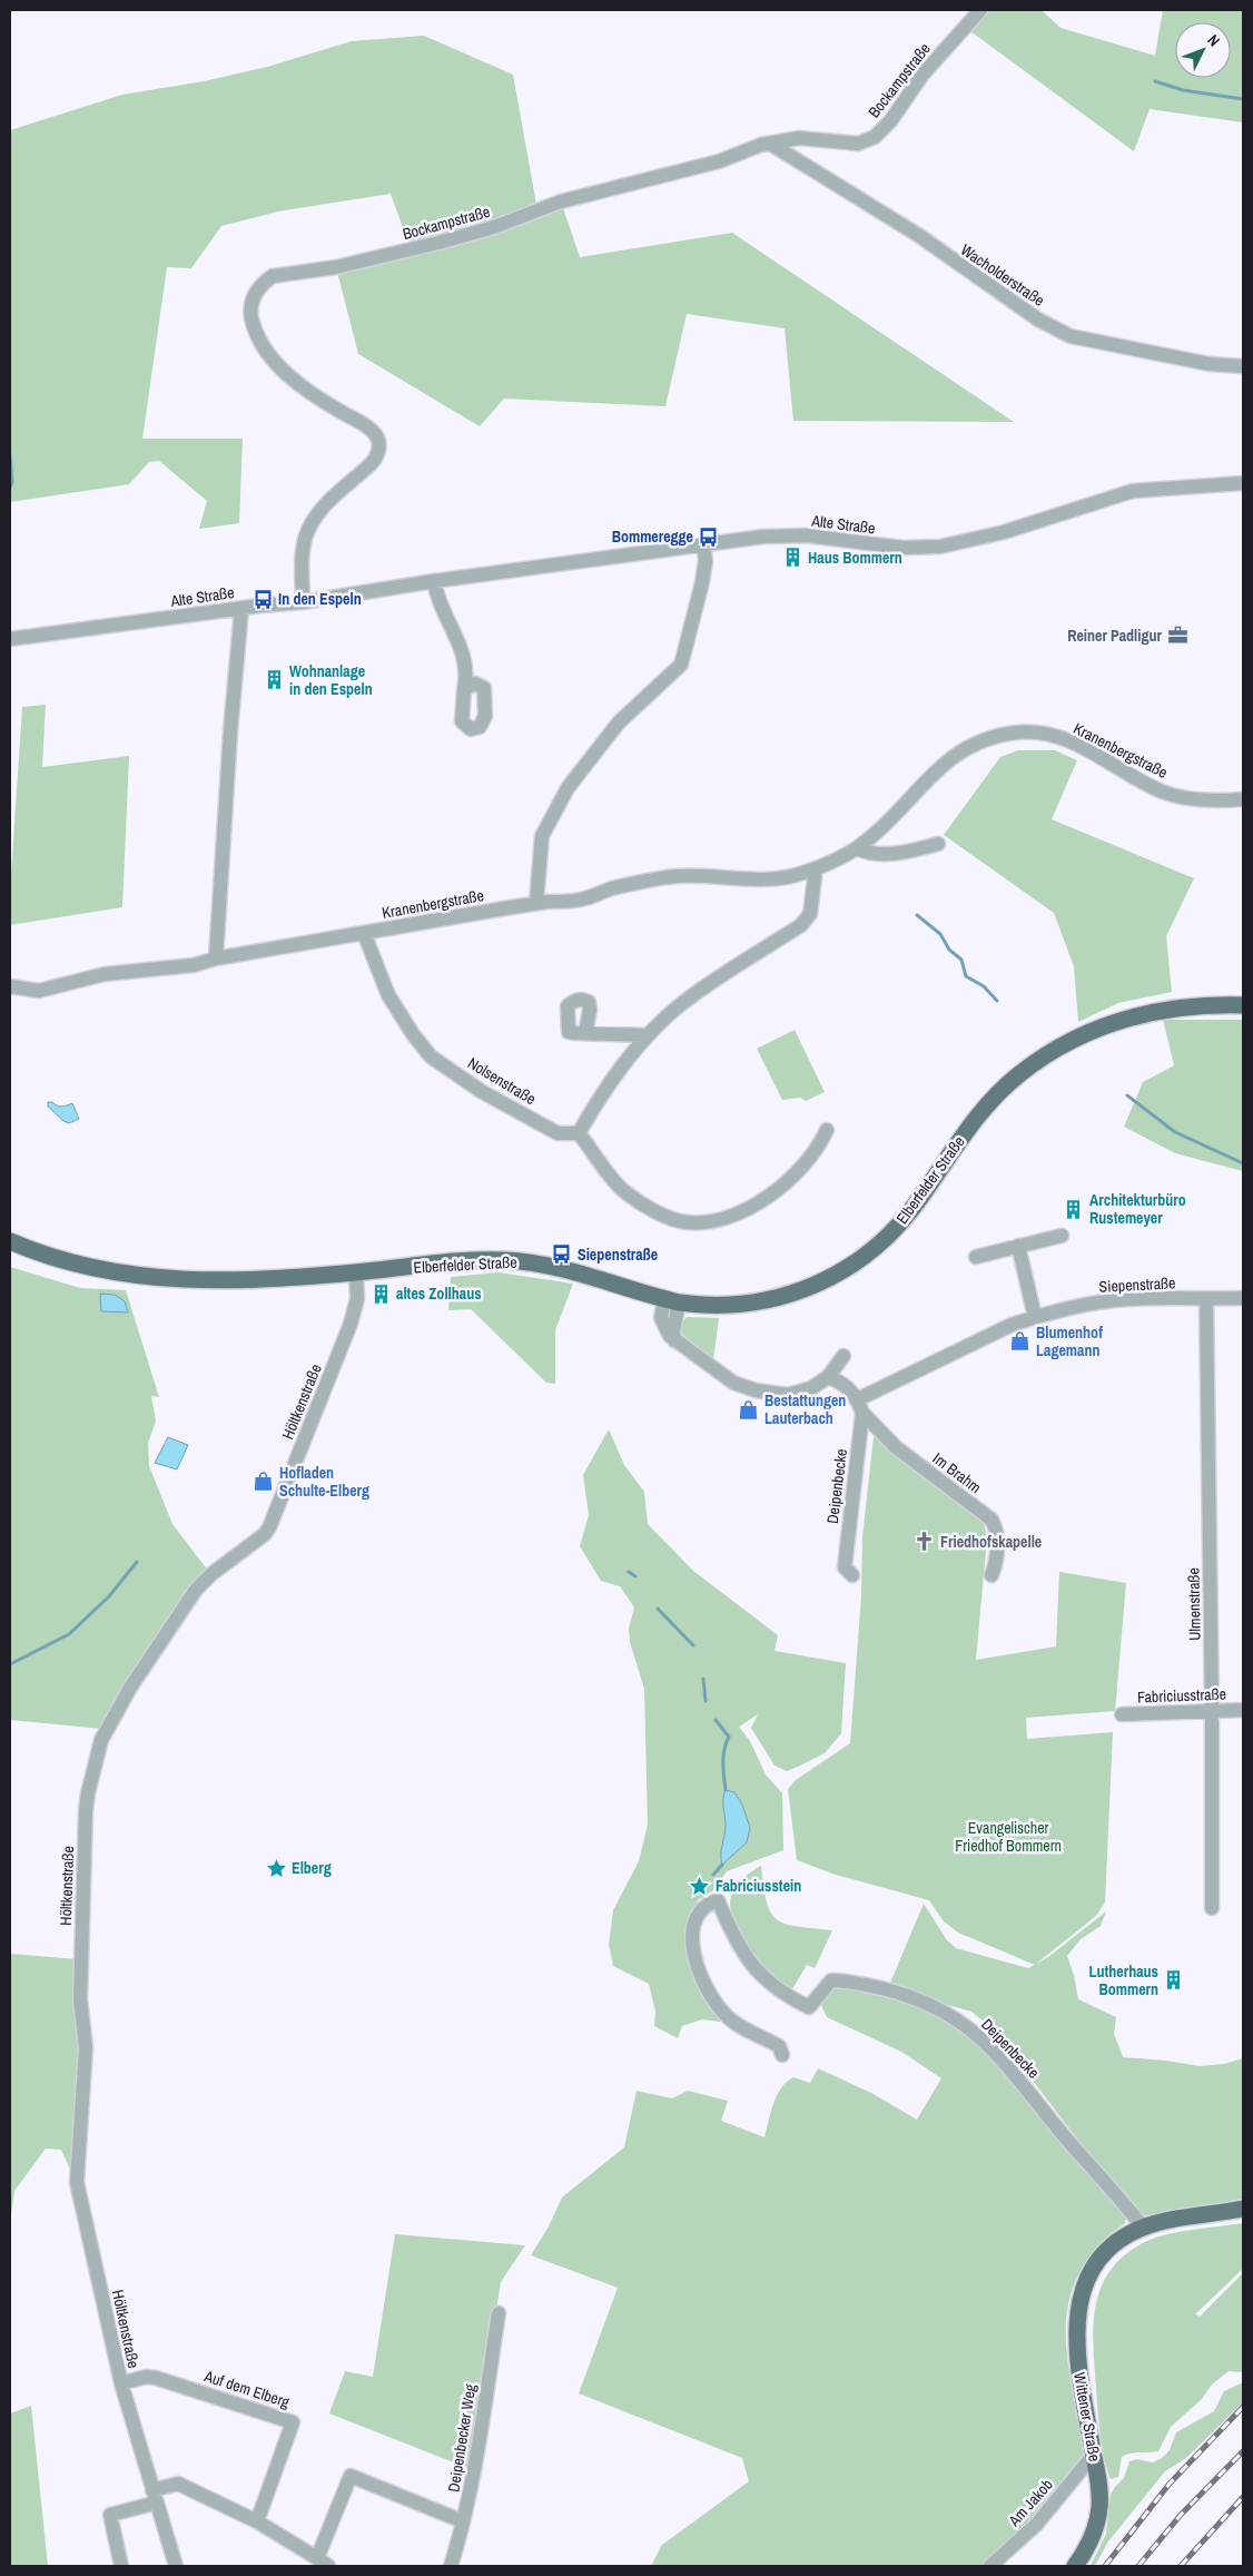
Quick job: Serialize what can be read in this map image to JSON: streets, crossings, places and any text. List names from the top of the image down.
{
  "streets": {
    "main road": ["Elberfelder Straße", "Wittener Straße"],
    "street": [
      "Bockampstraße",
      "Wacholderstraße",
      "Alte Straße",
      "Kranenbergstraße",
      "Nolsenstraße",
      "Siepenstraße",
      "Höltkenstraße",
      "Im Brahm",
      "Deipenbecke",
      "Ulmenstraße",
      "Fabriciusstraße",
      "Auf dem Elberg",
      "Deipenbecker Weg",
      "Am Jakob"
    ]
  },
  "crossings": [
    ["Bockampstraße", "Wacholderstraße"],
    ["Bockampstraße", "Alte Straße"],
    ["Kranenbergstraße", "Nolsenstraße"],
    ["Elberfelder Straße", "Höltkenstraße"],
    ["Siepenstraße", "Im Brahm"],
    ["Siepenstraße", "Deipenbecke"],
    ["Siepenstraße", "Ulmenstraße"],
    ["Höltkenstraße", "Auf dem Elberg"],
    ["Im Brahm", "Deipenbecke"],
    ["Deipenbecke", "Wittener Straße"],
    ["Ulmenstraße", "Fabriciusstraße"],
    ["Wittener Straße", "Am Jakob"]
  ],
  "parks": ["Evangelischer Friedhof Bommern"],
  "places": {
    "bus stop": ["Bommeregge", "In den Espeln", "Siepenstraße"],
    "building": [
      "Haus Bommern",
      "Wohnanlage in den Espeln",
      "Architekturbüro Rustemeyer",
      "altes Zollhaus",
      "Lutherhaus Bommern"
    ],
    "office": ["Reiner Padligur"],
    "shop": ["Blumenhof Lagemann", "Bestattungen Lauterbach", "Hofladen Schulte-Elberg"],
    "church": ["Friedhofskapelle"],
    "place": ["Elberg", "Fabriciusstein"]
  },
  "north": "top right"
}
